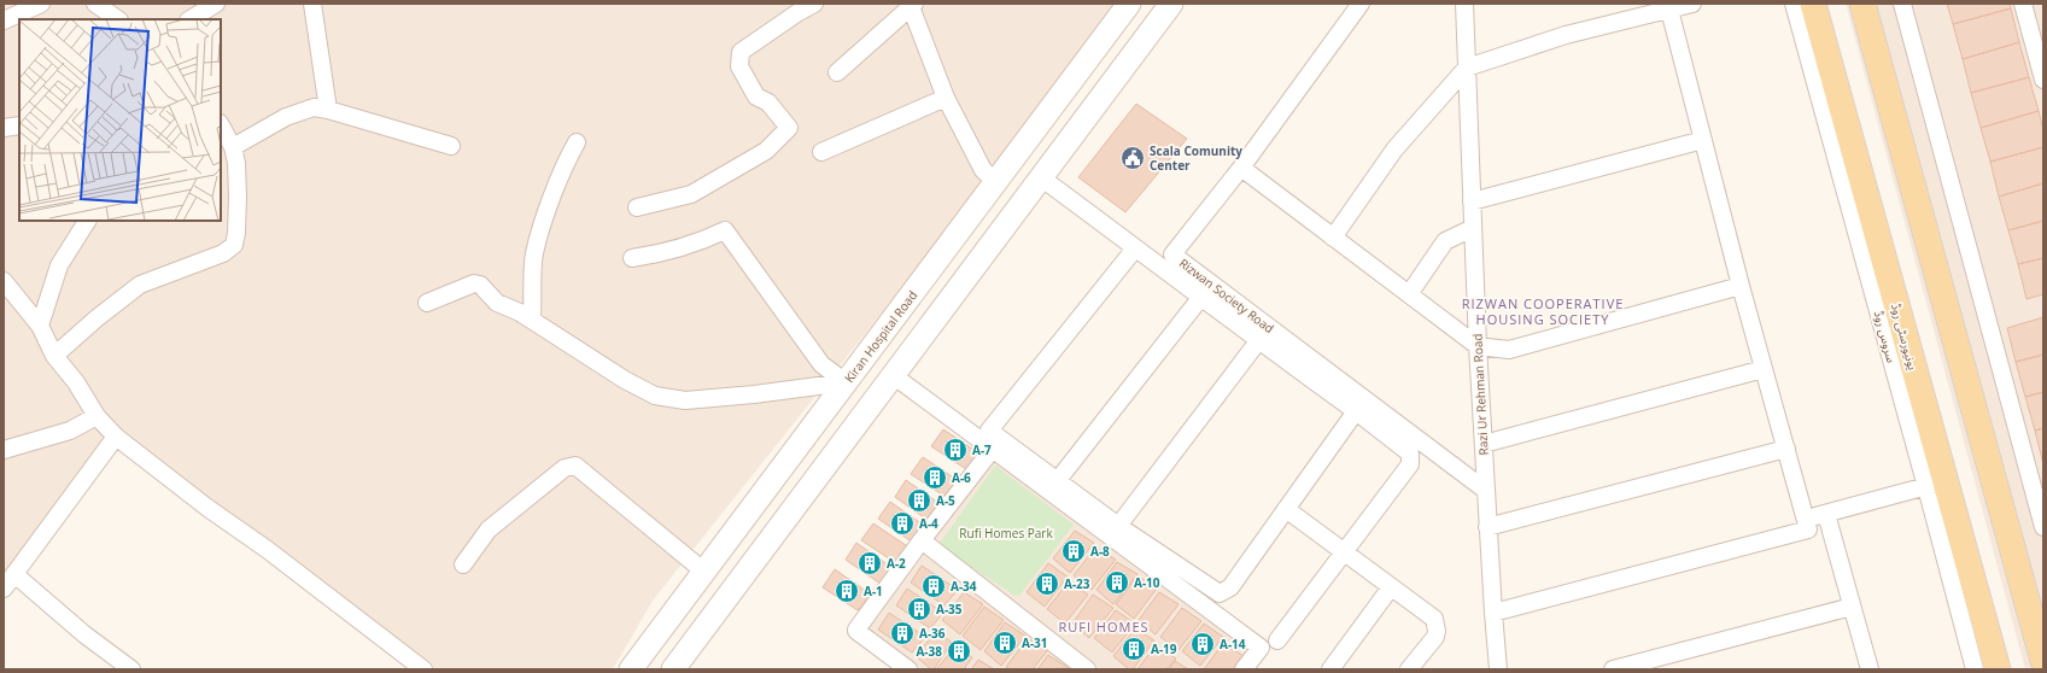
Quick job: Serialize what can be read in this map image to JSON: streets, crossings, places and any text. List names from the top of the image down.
{
  "streets": {
    "main road": ["Kiran Hospital Road", "یونیورسٹی روڈ"],
    "street": ["Rizwan Society Road", "سروس روڈ", "Razi Ur Rehman Road"]
  },
  "crossings": [
    ["Rizwan Society Road", "Razi Ur Rehman Road"],
    ["سروس روڈ", "یونیورسٹی روڈ"]
  ],
  "districts": ["RIZWAN COOPERATIVE HOUSING SOCIETY", "RUFI HOMES"],
  "parks": ["Rufi Homes Park"],
  "places": {
    "public building": ["Scala Comunity Center"],
    "building": [
      "A-7",
      "A-6",
      "A-5",
      "A-4",
      "A-8",
      "A-2",
      "A-10",
      "A-23",
      "A-34",
      "A-1",
      "A-35",
      "A-36",
      "A-31",
      "A-14",
      "A-19",
      "A-38"
    ]
  }
}
